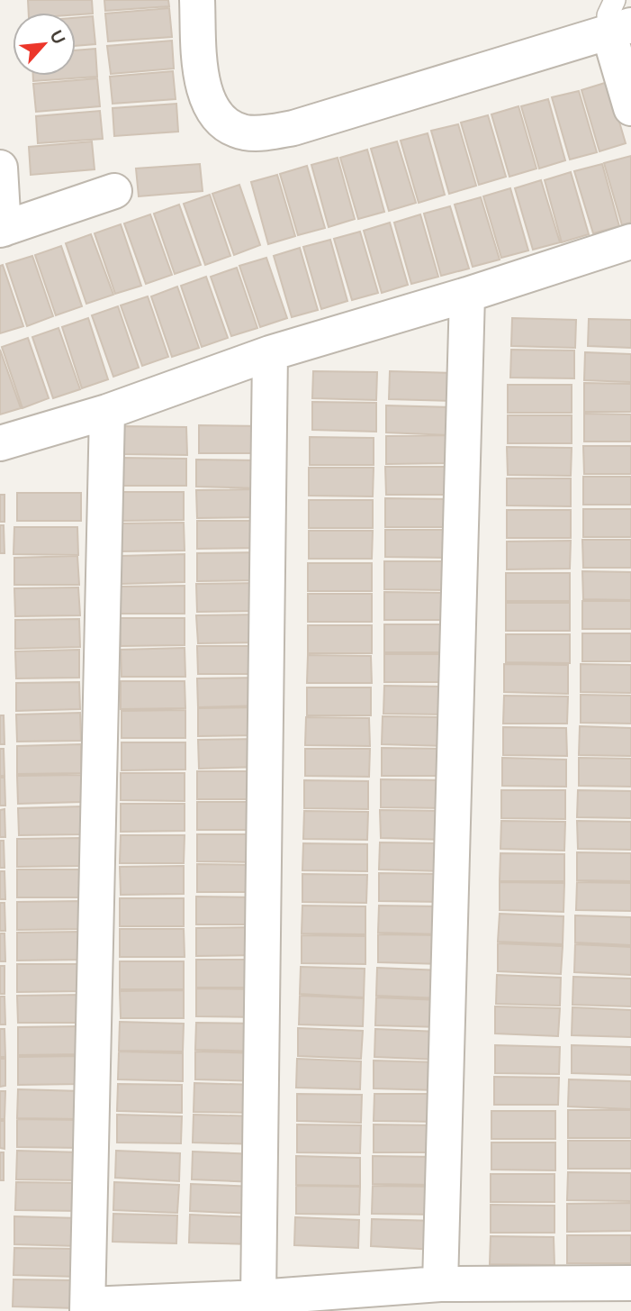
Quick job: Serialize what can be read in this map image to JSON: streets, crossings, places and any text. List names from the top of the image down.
{
  "north": "top right"
}
